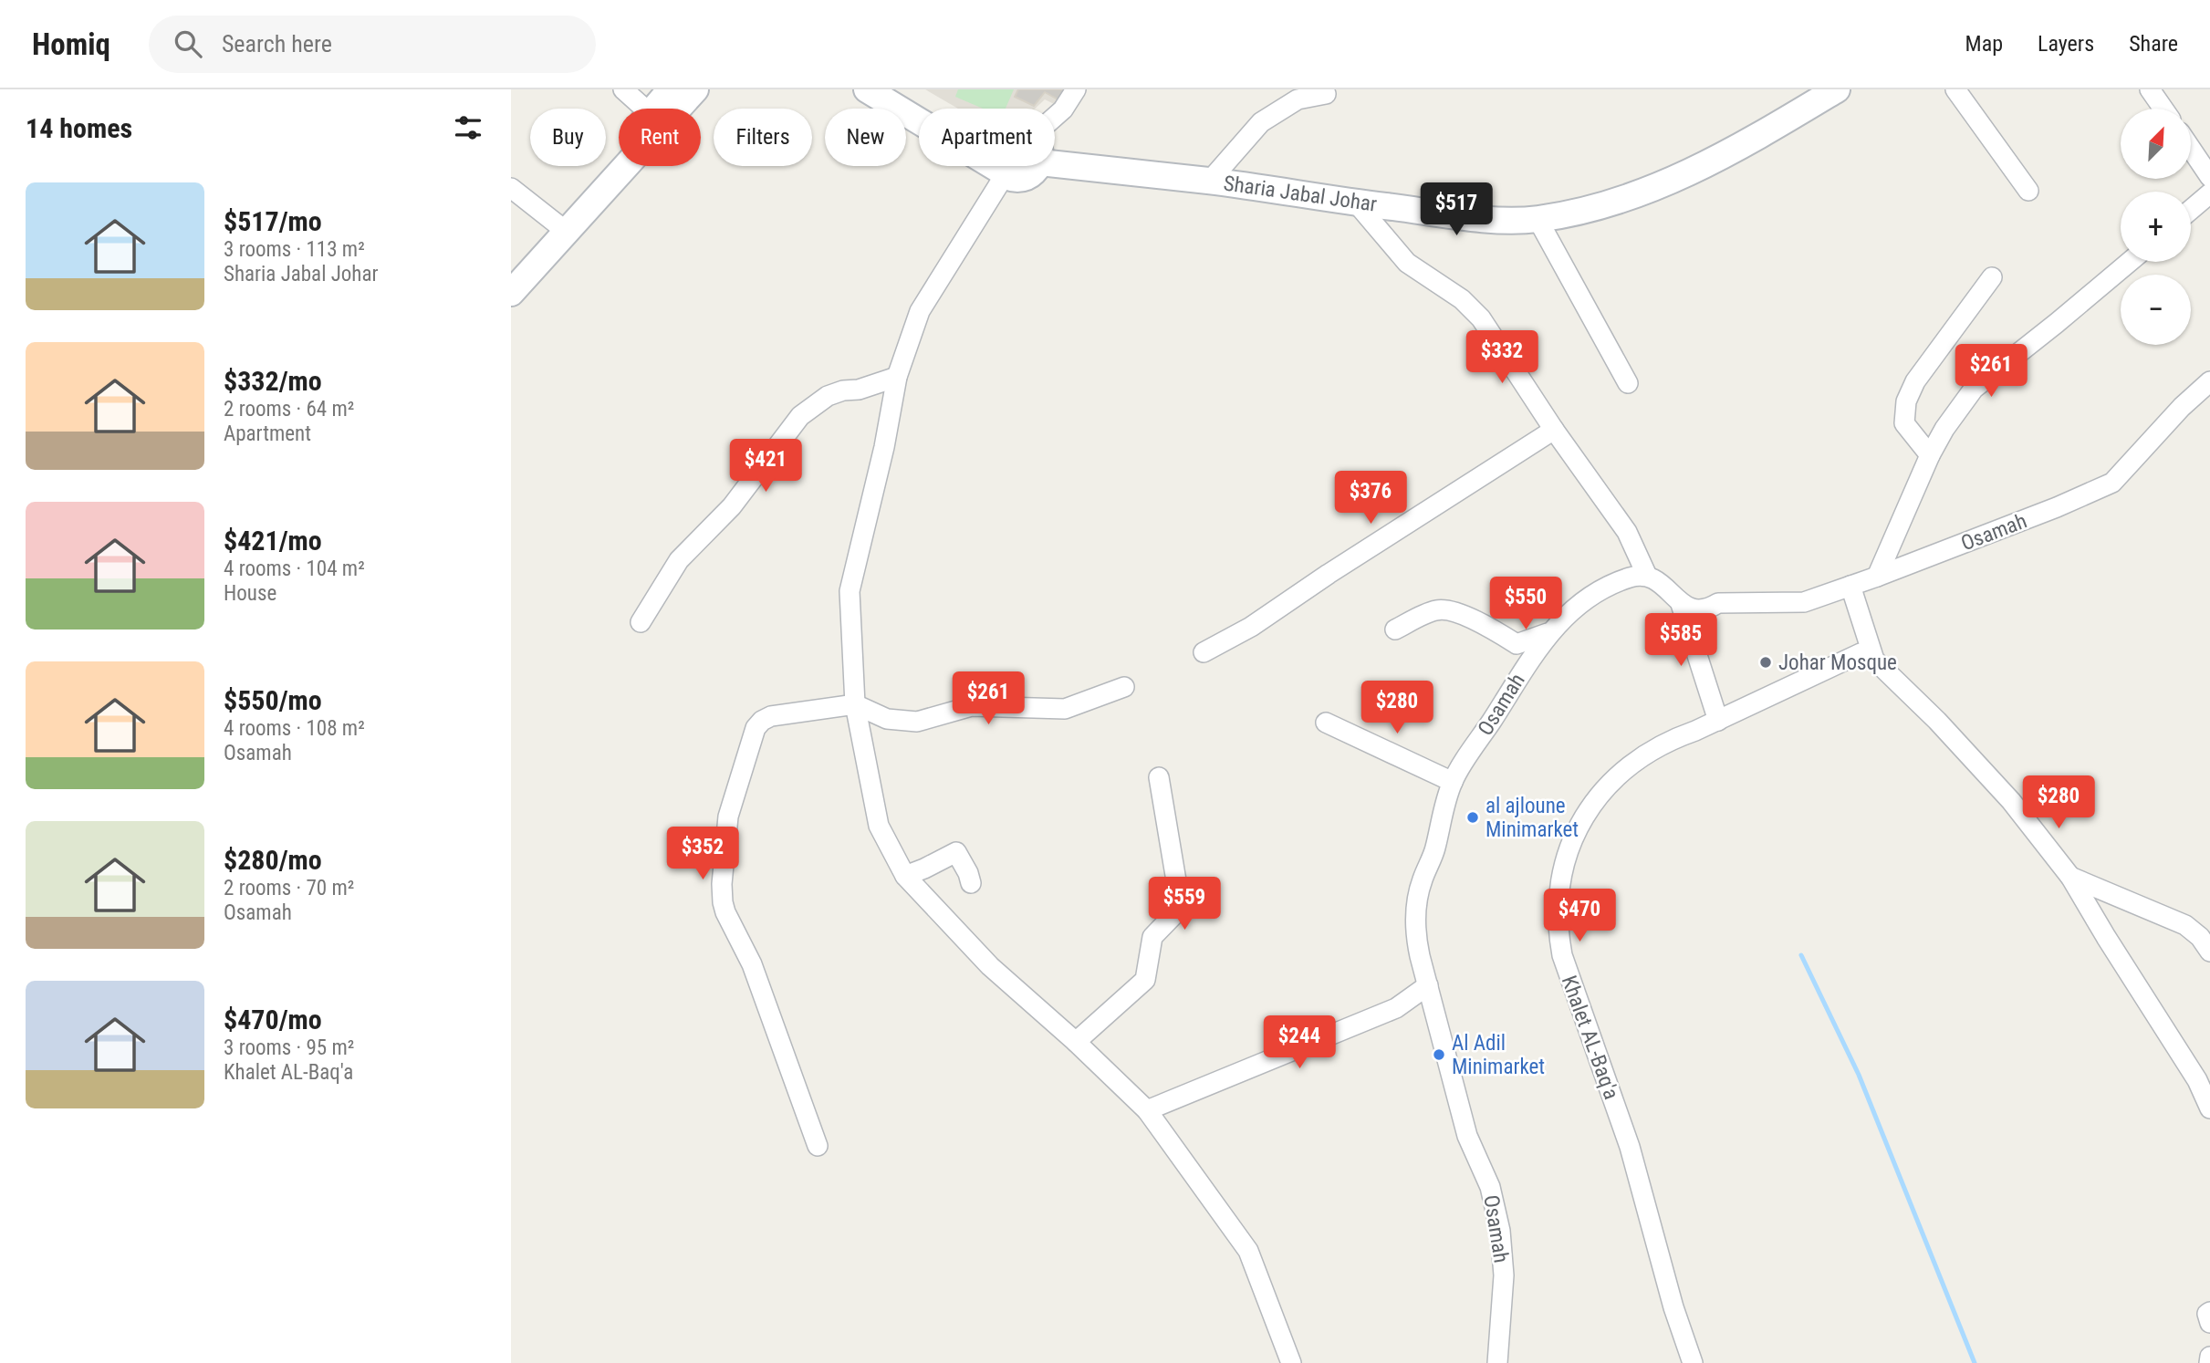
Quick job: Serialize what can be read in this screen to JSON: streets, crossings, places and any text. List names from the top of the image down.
{
  "streets": {
    "street": ["Sharia Jabal Johar", "Osamah", "Khalet AL-Baq'a"]
  },
  "places": ["Johar Mosque", "al ajloune Minimarket", "Al Adil Minimarket"],
  "north": "top right",
  "page": {
    "header": "Homiq",
    "search": "Search here",
    "nav": ["Map", "Layers", "Share"],
    "heading": "14 homes",
    "map_buttons": ["+", "−"],
    "chip": [
      "Buy",
      "Rent",
      "Filters",
      "New",
      "Apartment"
    ],
    "list": [
      {
        "name": "$517/mo",
        "note": "3 rooms · 113 m² · Sharia Jabal Johar"
      },
      {
        "name": "$332/mo",
        "note": "2 rooms · 64 m² · Apartment"
      },
      {
        "name": "$421/mo",
        "note": "4 rooms · 104 m² · House"
      },
      {
        "name": "$550/mo",
        "note": "4 rooms · 108 m² · Osamah"
      },
      {
        "name": "$280/mo",
        "note": "2 rooms · 70 m² · Osamah"
      },
      {
        "name": "$470/mo",
        "note": "3 rooms · 95 m² · Khalet AL-Baq'a"
      }
    ],
    "price": [
      "$517",
      "$332",
      "$261",
      "$421",
      "$376",
      "$550",
      "$585",
      "$261",
      "$280",
      "$280",
      "$352",
      "$559",
      "$470",
      "$244"
    ]
  }
}
